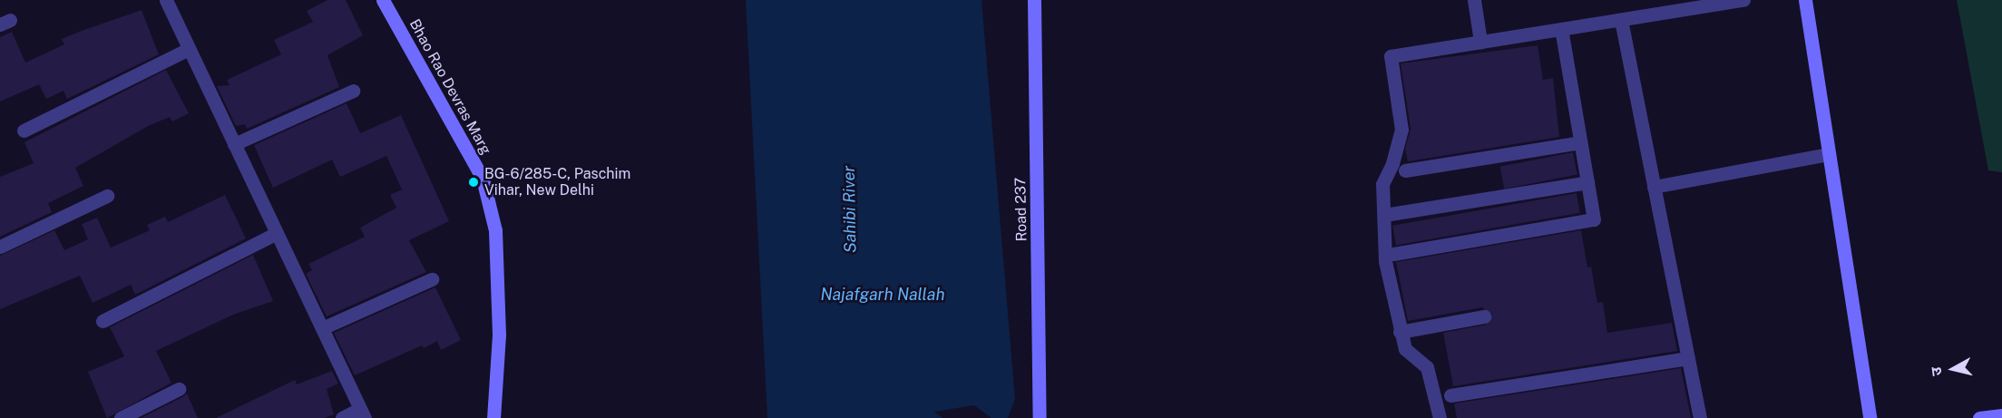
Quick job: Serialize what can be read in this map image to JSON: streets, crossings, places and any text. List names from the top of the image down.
{
  "streets": {
    "street": ["Bhao Rao Devras Marg", "Road 237"]
  },
  "water": ["Sahibi River", "Najafgarh Nallah"],
  "places": ["BG-6/285-C, Paschim Vihar, New Delhi"],
  "north": "left"
}
